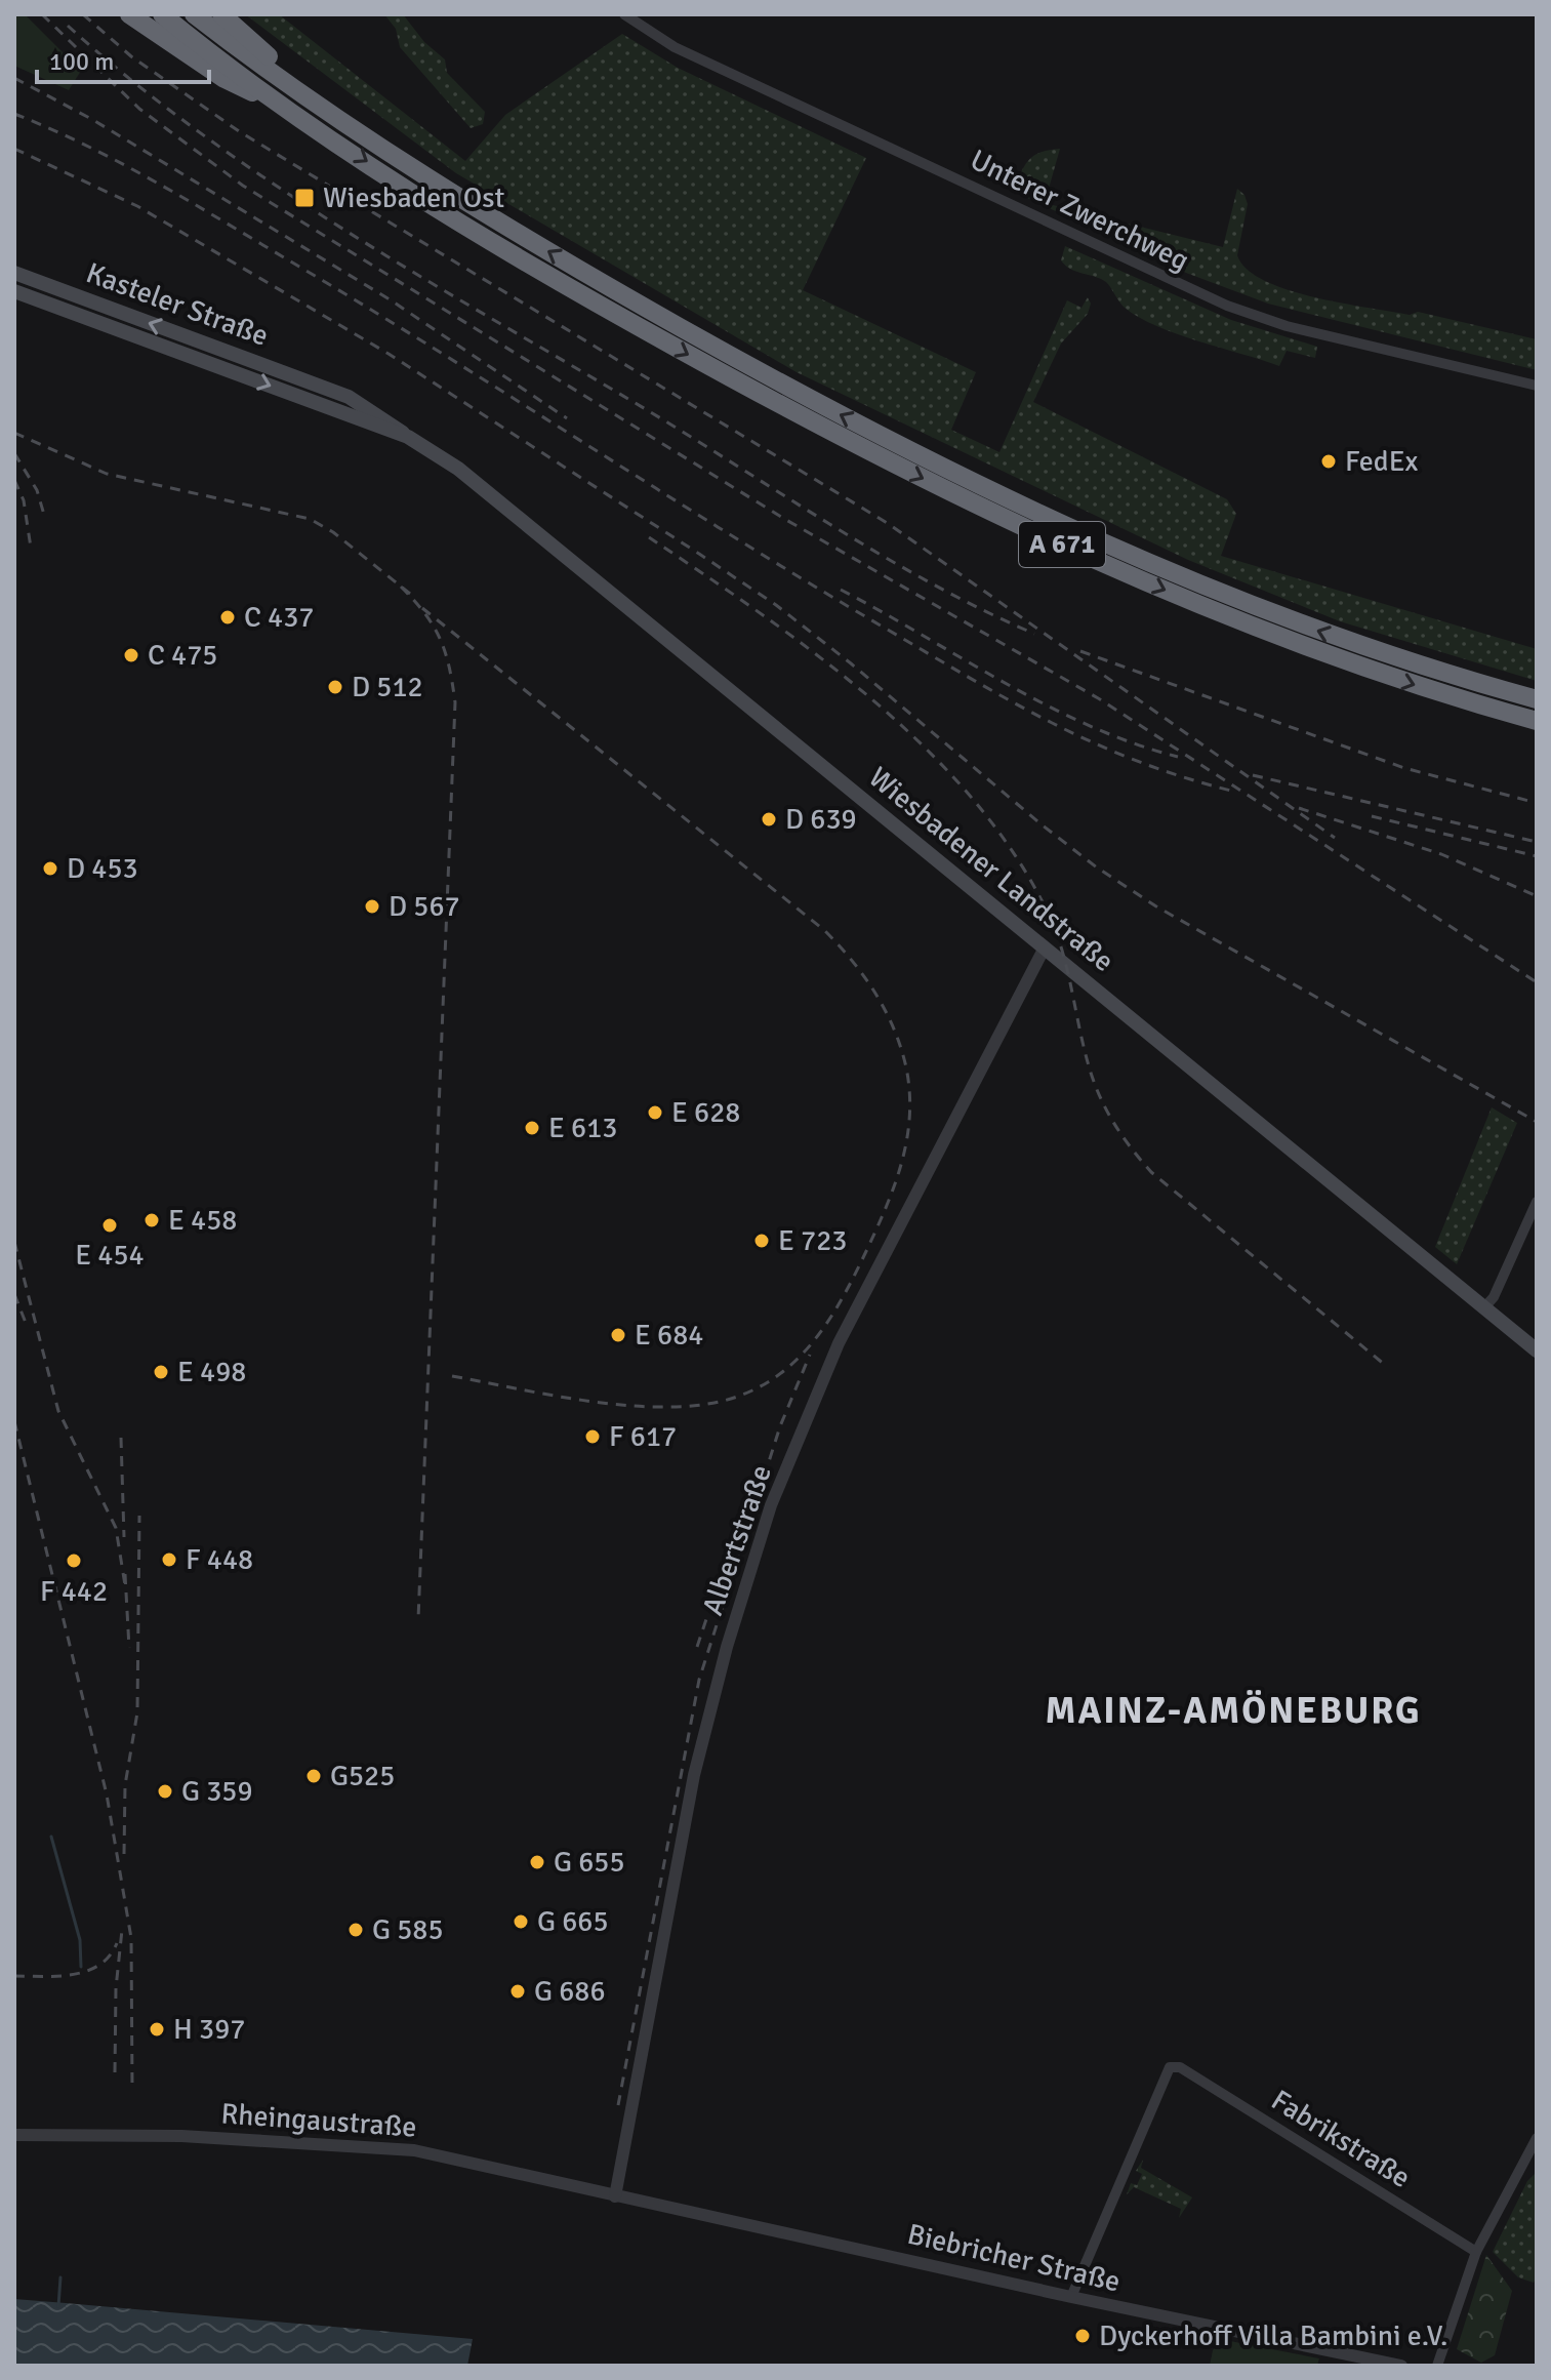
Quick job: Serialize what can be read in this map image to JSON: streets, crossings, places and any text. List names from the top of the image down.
{
  "streets": {
    "highway": ["A 671"],
    "main road": ["Kasteler Straße", "Wiesbadener Landstraße"],
    "street": [
      "Unterer Zwerchweg",
      "Albertstraße",
      "Rheingaustraße",
      "Fabrikstraße",
      "Biebricher Straße"
    ]
  },
  "crossings": [
    ["Kasteler Straße", "Wiesbadener Landstraße"],
    ["Wiesbadener Landstraße", "Albertstraße"],
    ["Albertstraße", "Rheingaustraße"],
    ["Albertstraße", "Biebricher Straße"],
    ["Rheingaustraße", "Biebricher Straße"],
    ["Fabrikstraße", "Biebricher Straße"]
  ],
  "districts": ["MAINZ-AMÖNEBURG"],
  "places": {
    "transit": ["Wiesbaden Ost"],
    "other": [
      "FedEx",
      "C 437",
      "C 475",
      "D 512",
      "D 639",
      "D 453",
      "D 567",
      "E 628",
      "E 613",
      "E 458",
      "E 454",
      "E 723",
      "E 684",
      "E 498",
      "F 617",
      "F 448",
      "F 442",
      "G525",
      "G 359",
      "G 655",
      "G 665",
      "G 585",
      "G 686",
      "H 397",
      "Dyckerhoff Villa Bambini e.V."
    ]
  },
  "scale_bar": "100 m"
}
